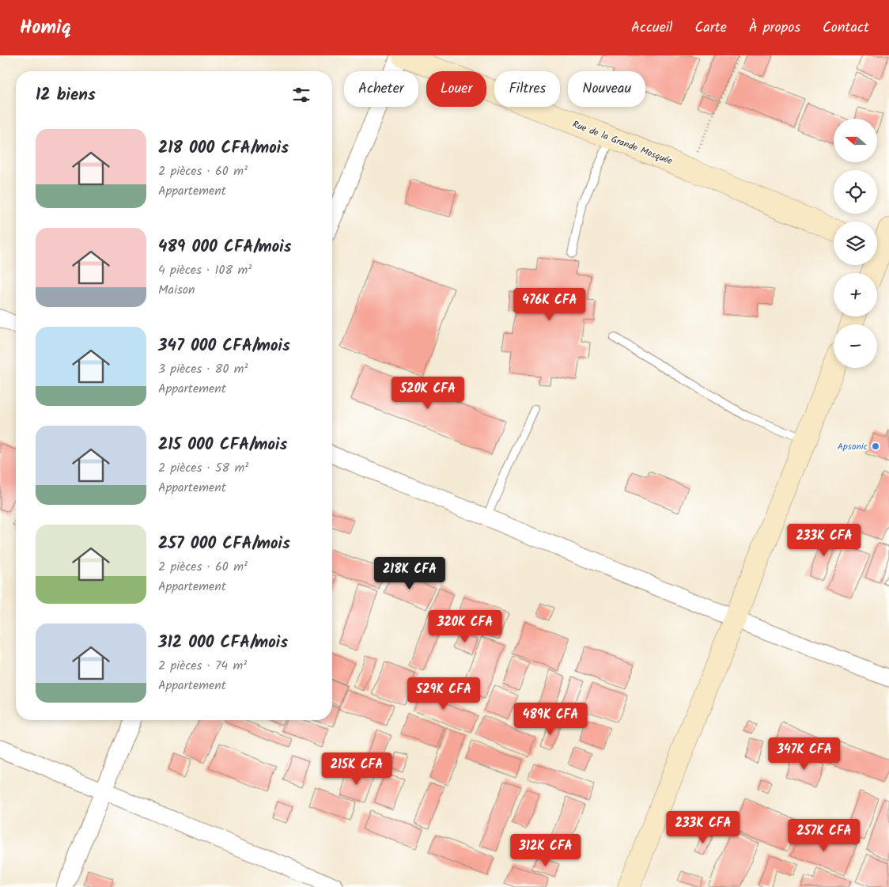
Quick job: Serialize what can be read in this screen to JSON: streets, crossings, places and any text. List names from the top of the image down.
{
  "streets": {
    "street": ["Rue de la Grande Mosquée"]
  },
  "places": ["Apsonic"],
  "north": "left",
  "page": {
    "header": "Homiq",
    "nav": [
      "Accueil",
      "Carte",
      "À propos",
      "Contact"
    ],
    "chip": [
      "Acheter",
      "Louer",
      "Filtres",
      "Nouveau"
    ],
    "heading": "12 biens",
    "map_buttons": ["+", "−"],
    "list": [
      {
        "name": "218 000 CFA/mois",
        "note": "2 pièces · 60 m² · Appartement"
      },
      {
        "name": "489 000 CFA/mois",
        "note": "4 pièces · 108 m² · Maison"
      },
      {
        "name": "347 000 CFA/mois",
        "note": "3 pièces · 80 m² · Appartement"
      },
      {
        "name": "215 000 CFA/mois",
        "note": "2 pièces · 58 m² · Appartement"
      },
      {
        "name": "257 000 CFA/mois",
        "note": "2 pièces · 60 m² · Appartement"
      },
      {
        "name": "312 000 CFA/mois",
        "note": "2 pièces · 74 m² · Appartement"
      }
    ],
    "price": [
      "476K CFA",
      "520K CFA",
      "233K CFA",
      "218K CFA",
      "320K CFA",
      "529K CFA",
      "489K CFA",
      "347K CFA",
      "215K CFA",
      "233K CFA",
      "257K CFA",
      "312K CFA"
    ]
  }
}
